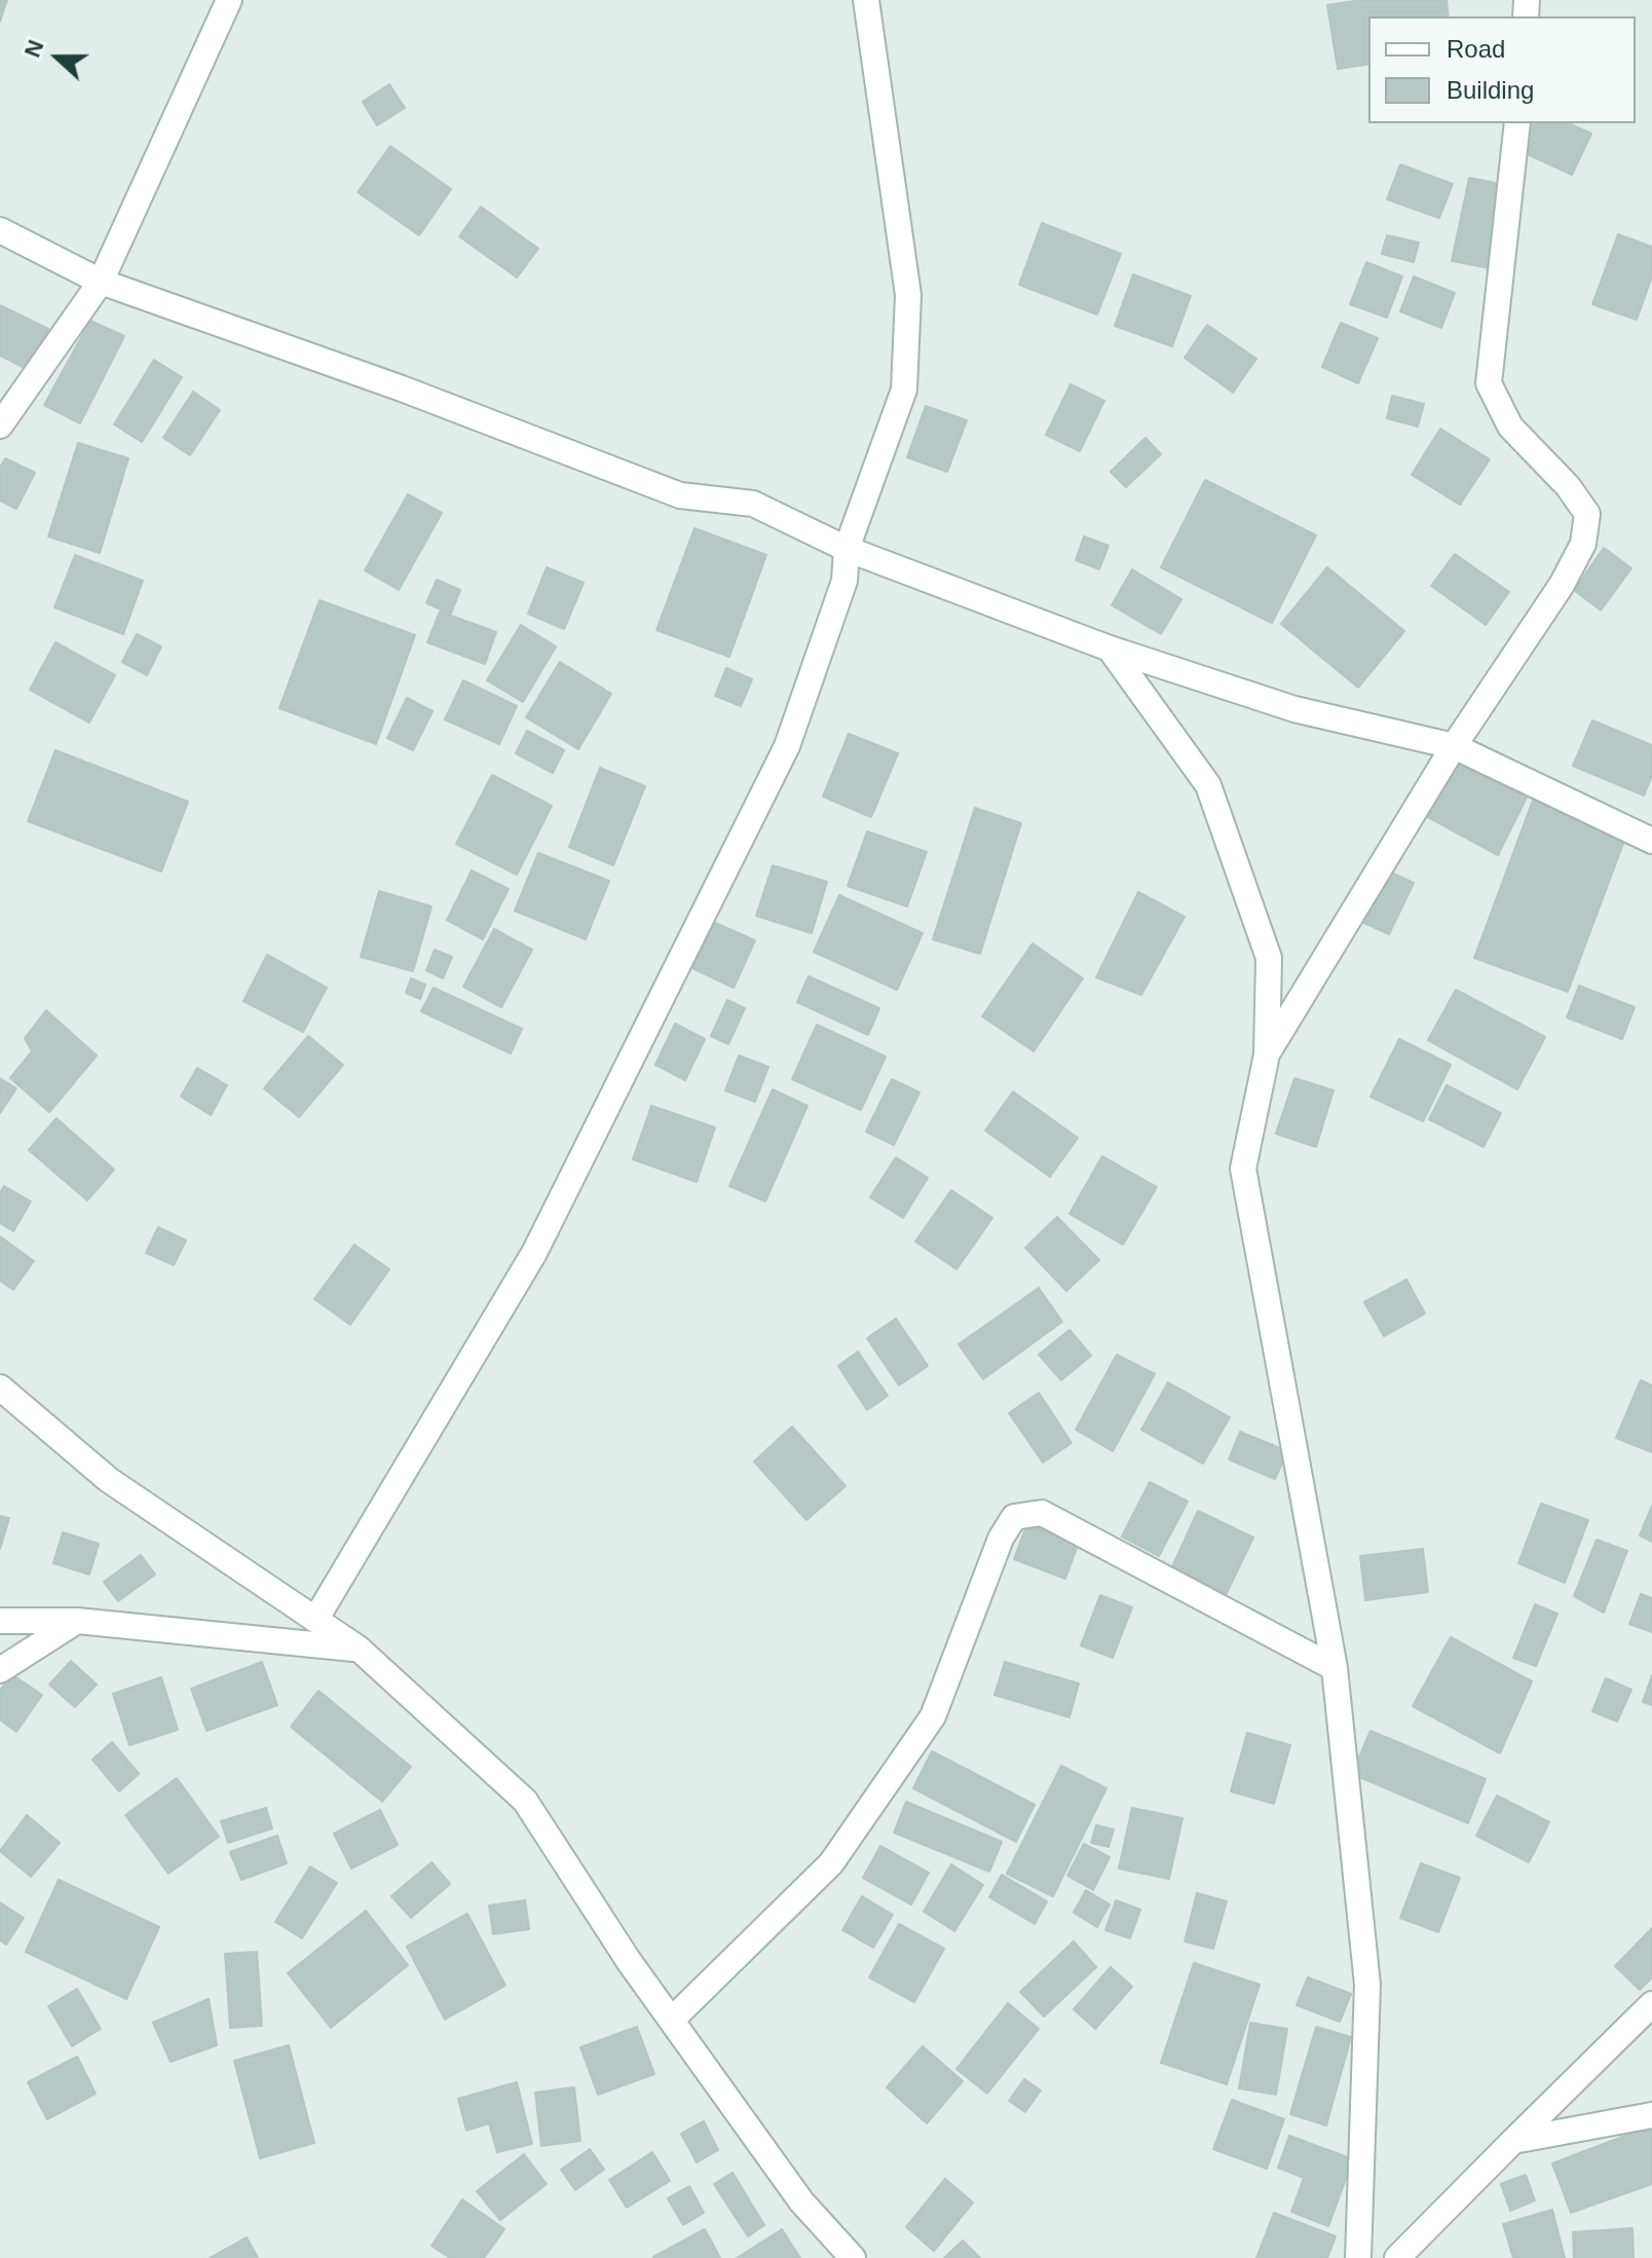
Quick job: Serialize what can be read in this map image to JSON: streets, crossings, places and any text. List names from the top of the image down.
{
  "legend": ["Road", "Building"],
  "north": "left"
}
